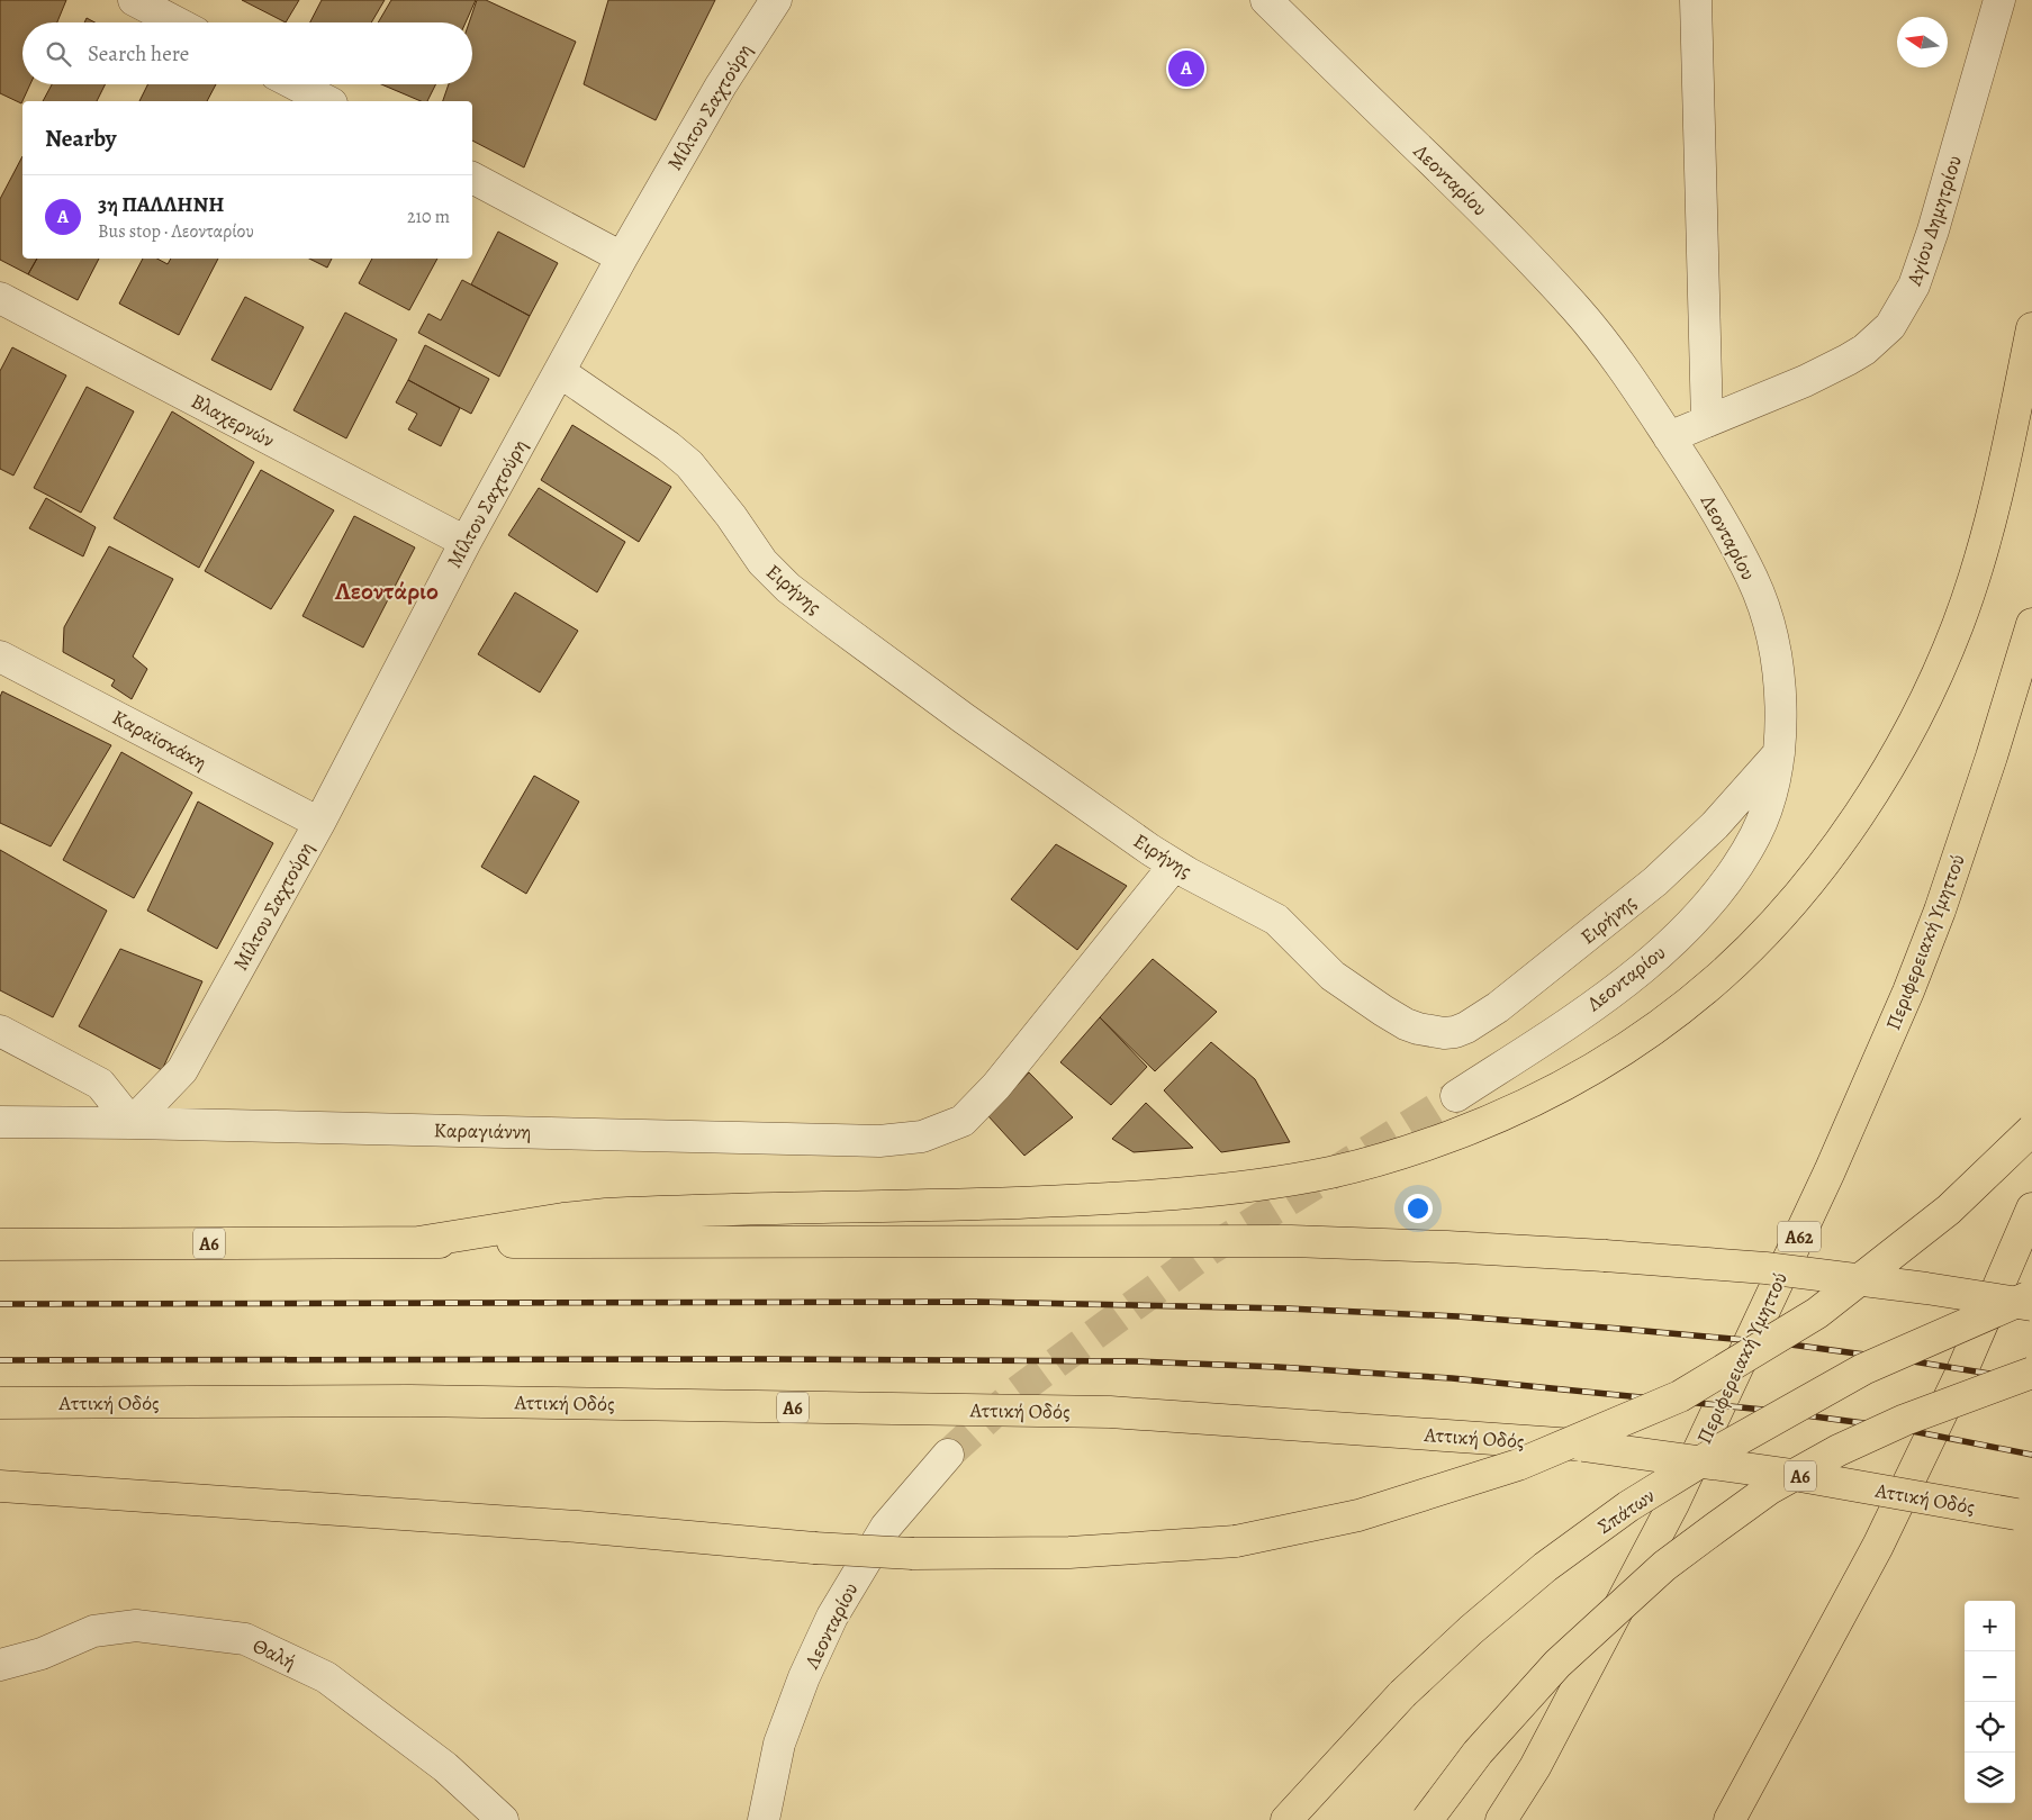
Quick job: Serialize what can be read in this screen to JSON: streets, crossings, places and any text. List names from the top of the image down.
{
  "streets": {
    "main road": [
      "Περιφερειακή Υμηττού",
      "Α62",
      "Α6",
      "Αττική Οδός",
      "Σπάτων"
    ],
    "street": [
      "Μίλτου Σαχτούρη",
      "Λεονταρίου",
      "Αγίου Δημητρίου",
      "Βλαχερνών",
      "Ειρήνης",
      "Καραϊσκάκη",
      "Καραγιάννη",
      "Θαλή"
    ]
  },
  "crossings": [
    ["Μίλτου Σαχτούρη", "Βλαχερνών"],
    ["Μίλτου Σαχτούρη", "Ειρήνης"],
    ["Μίλτου Σαχτούρη", "Καραϊσκάκη"],
    ["Μίλτου Σαχτούρη", "Καραγιάννη"],
    ["Λεονταρίου", "Αγίου Δημητρίου"],
    ["Λεονταρίου", "Ειρήνης"],
    ["Ειρήνης", "Καραγιάννη"]
  ],
  "districts": ["Λεοντάριο"],
  "north": "left",
  "page": {
    "search": "Search here",
    "pins": "A",
    "heading": "Nearby",
    "list": [
      {
        "mark": "A",
        "name": "3η ΠΑΛΛΗΝΗ",
        "note": "Bus stop · Λεονταρίου",
        "value": "210 m"
      }
    ],
    "map_buttons": ["+", "−"]
  }
}
